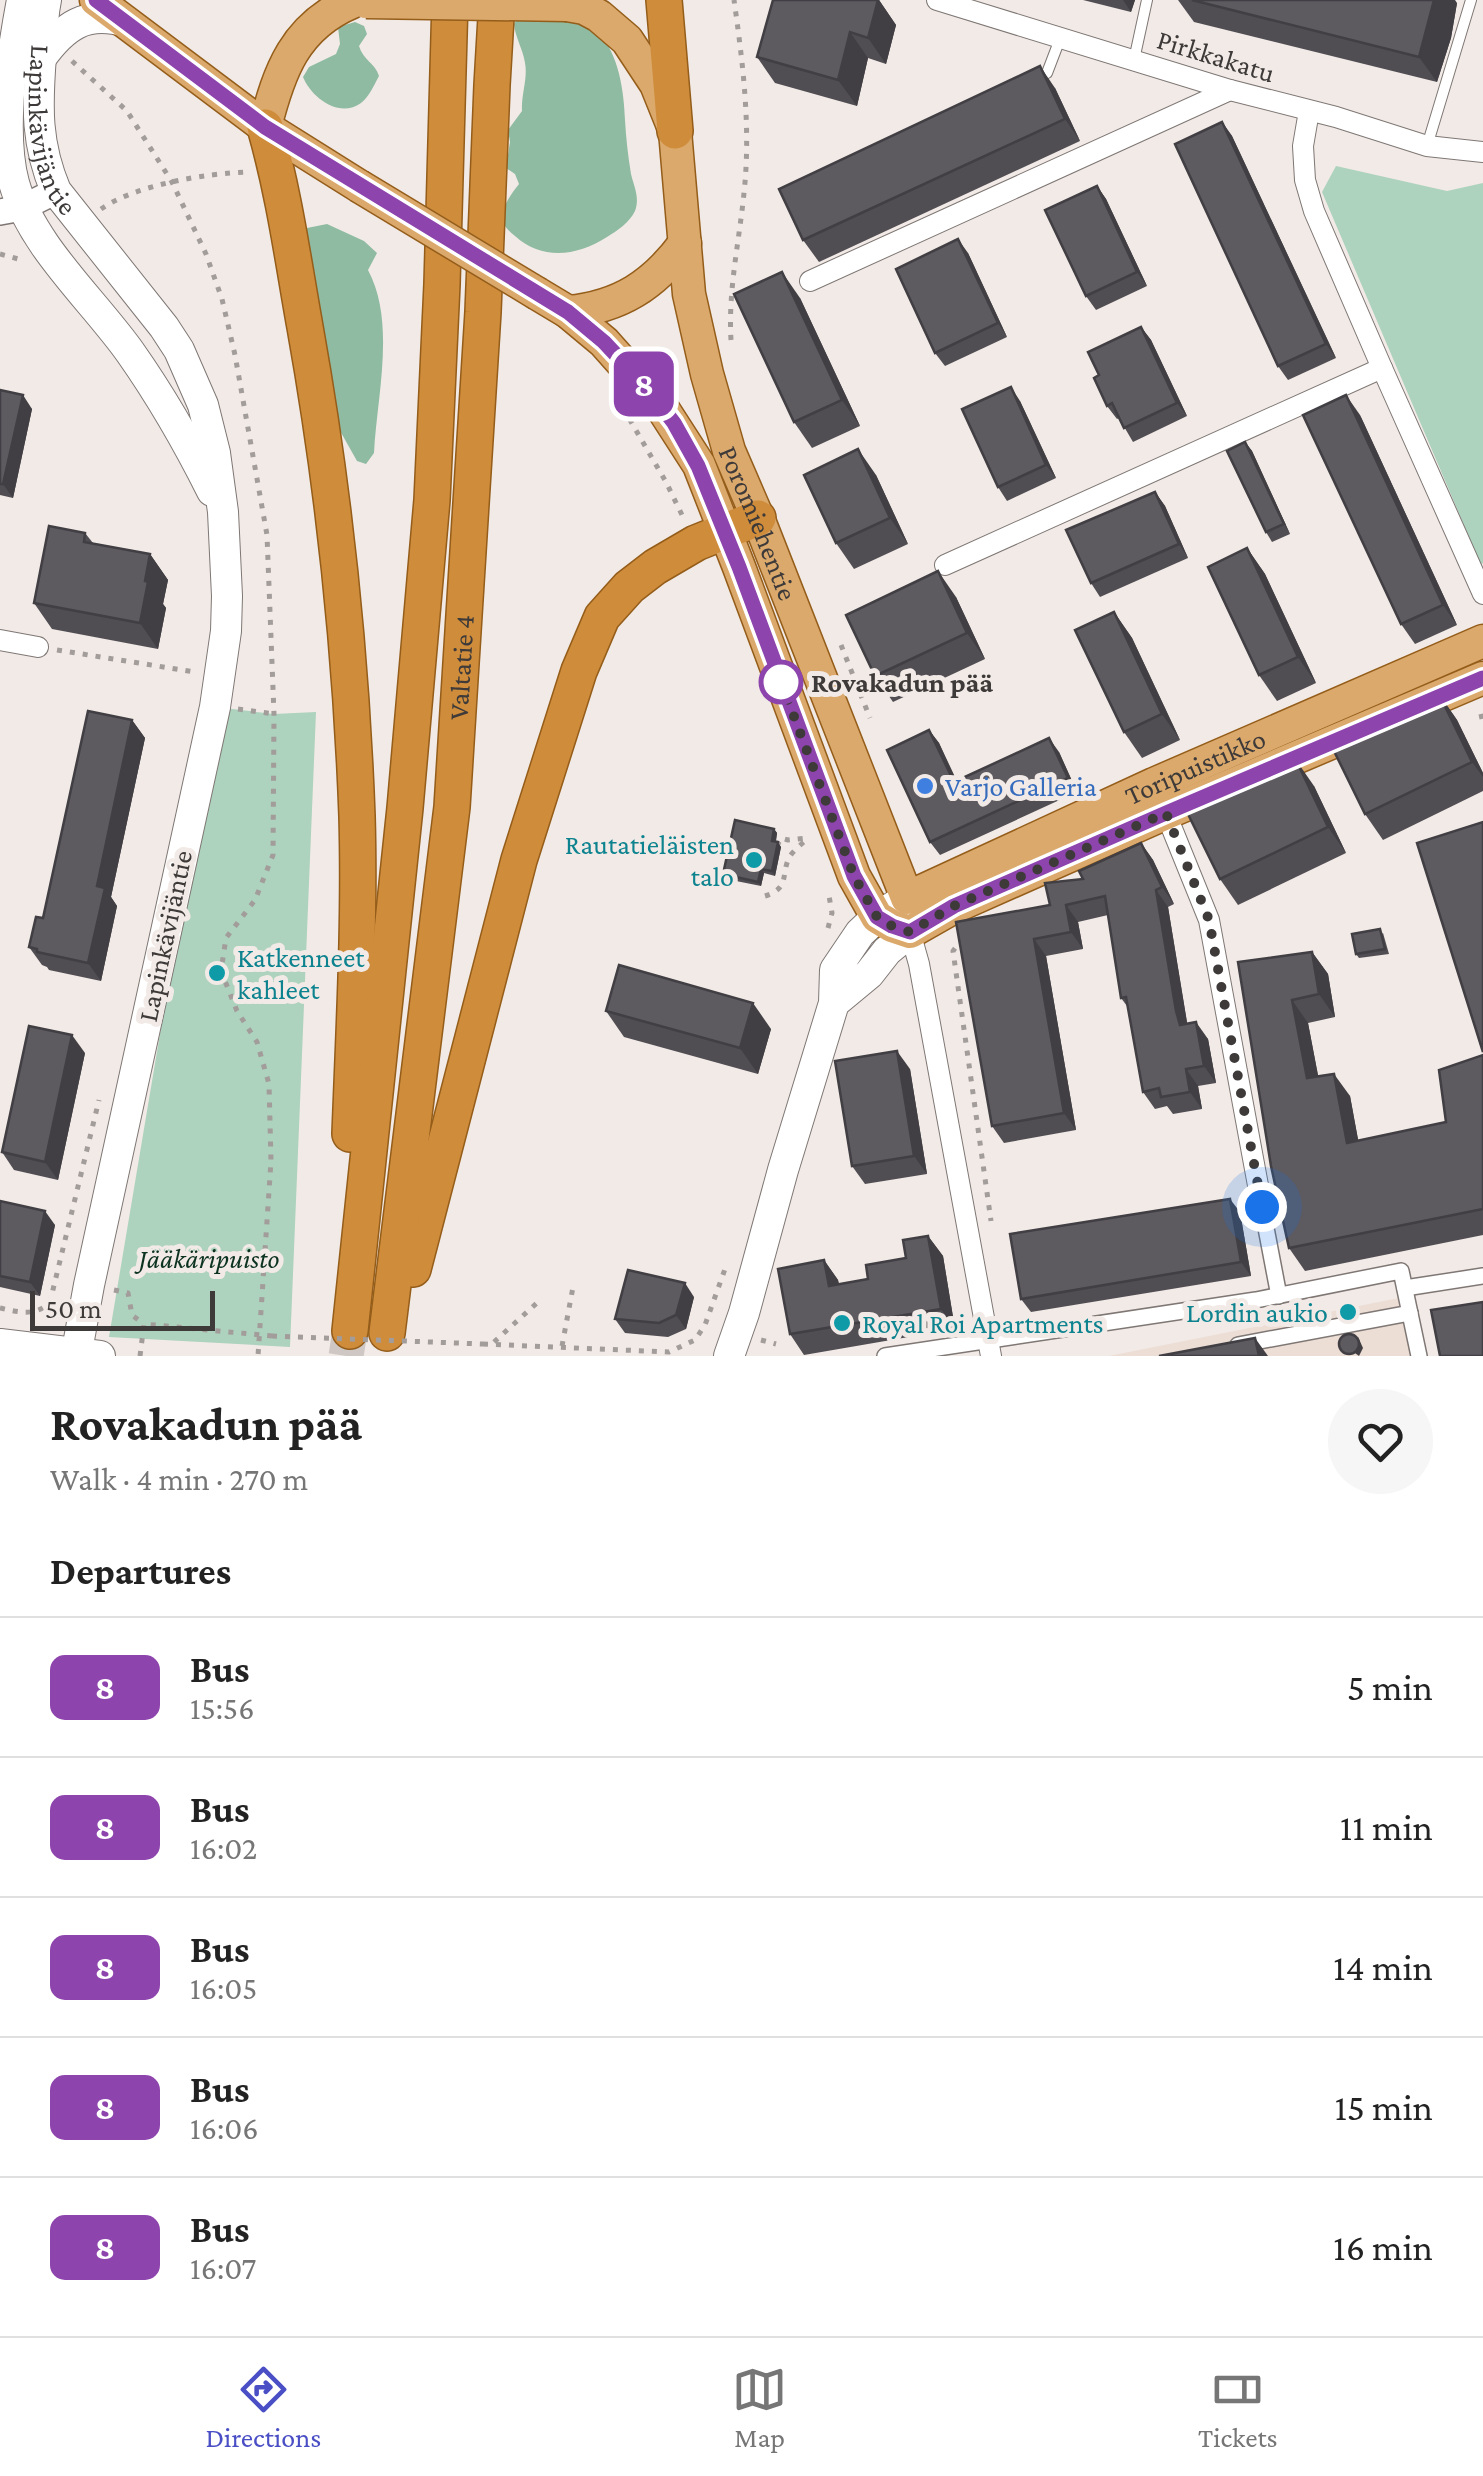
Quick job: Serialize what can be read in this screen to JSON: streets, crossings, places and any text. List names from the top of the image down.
{
  "streets": {
    "highway": ["Valtatie 4"],
    "main road": ["Lapinkävijäntie", "Poromiehentie", "Toripuistikko"],
    "street": ["Pirkkakatu"]
  },
  "crossings": [
    ["Poromiehentie", "Valtatie 4"],
    ["Poromiehentie", "Toripuistikko"]
  ],
  "parks": ["Jääkäripuisto"],
  "places": [
    "Rovakadun pää",
    "Varjo Galleria",
    "Rautatieläisten talo",
    "Katkenneet kahleet",
    "Lordin aukio",
    "Royal Roi Apartments"
  ],
  "lines": ["bus line 8"],
  "scale_bar": "50 m",
  "page": {
    "on_map": "8",
    "scale": "50 m",
    "heading": [
      ["Rovakadun pää", "Walk · 4 min · 270 m"],
      "Departures"
    ],
    "list": [
      {
        "mark": "8",
        "name": "Bus",
        "note": "15:56",
        "value": "5 min"
      },
      {
        "mark": "8",
        "name": "Bus",
        "note": "16:02",
        "value": "11 min"
      },
      {
        "mark": "8",
        "name": "Bus",
        "note": "16:05",
        "value": "14 min"
      },
      {
        "mark": "8",
        "name": "Bus",
        "note": "16:06",
        "value": "15 min"
      },
      {
        "mark": "8",
        "name": "Bus",
        "note": "16:07",
        "value": "16 min"
      }
    ],
    "tabs": ["Directions", "Map", "Tickets"]
  }
}
